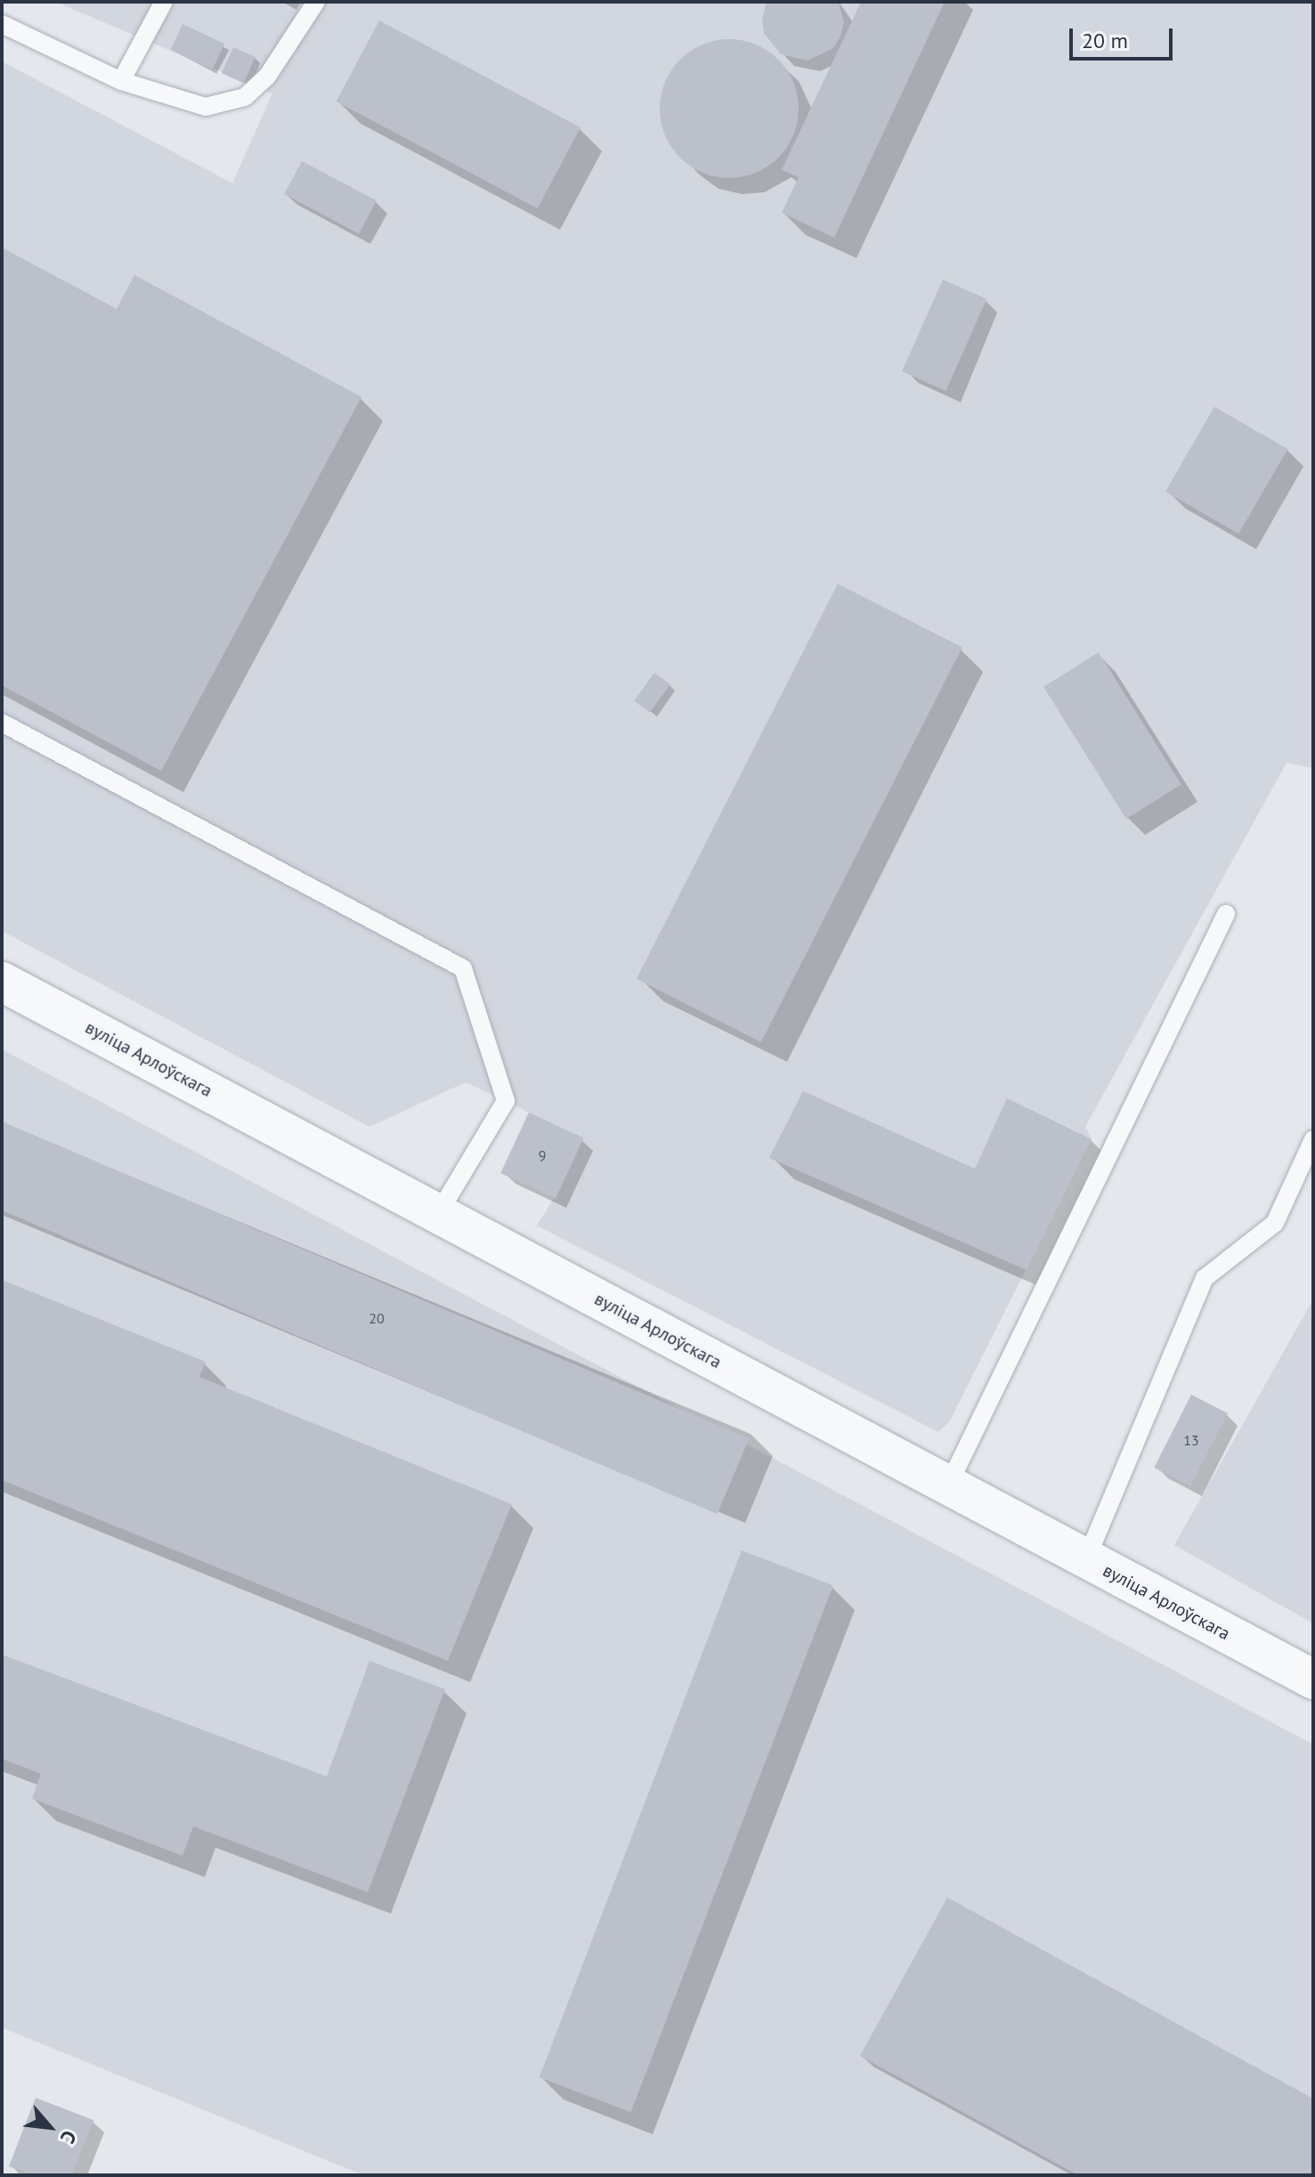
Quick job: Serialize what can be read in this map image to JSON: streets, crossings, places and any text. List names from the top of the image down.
{
  "streets": {
    "street": ["вуліца Арлоўскага"]
  },
  "house_numbers": ["9", "20", "13"],
  "scale_bar": "20 m",
  "north": "bottom right"
}
